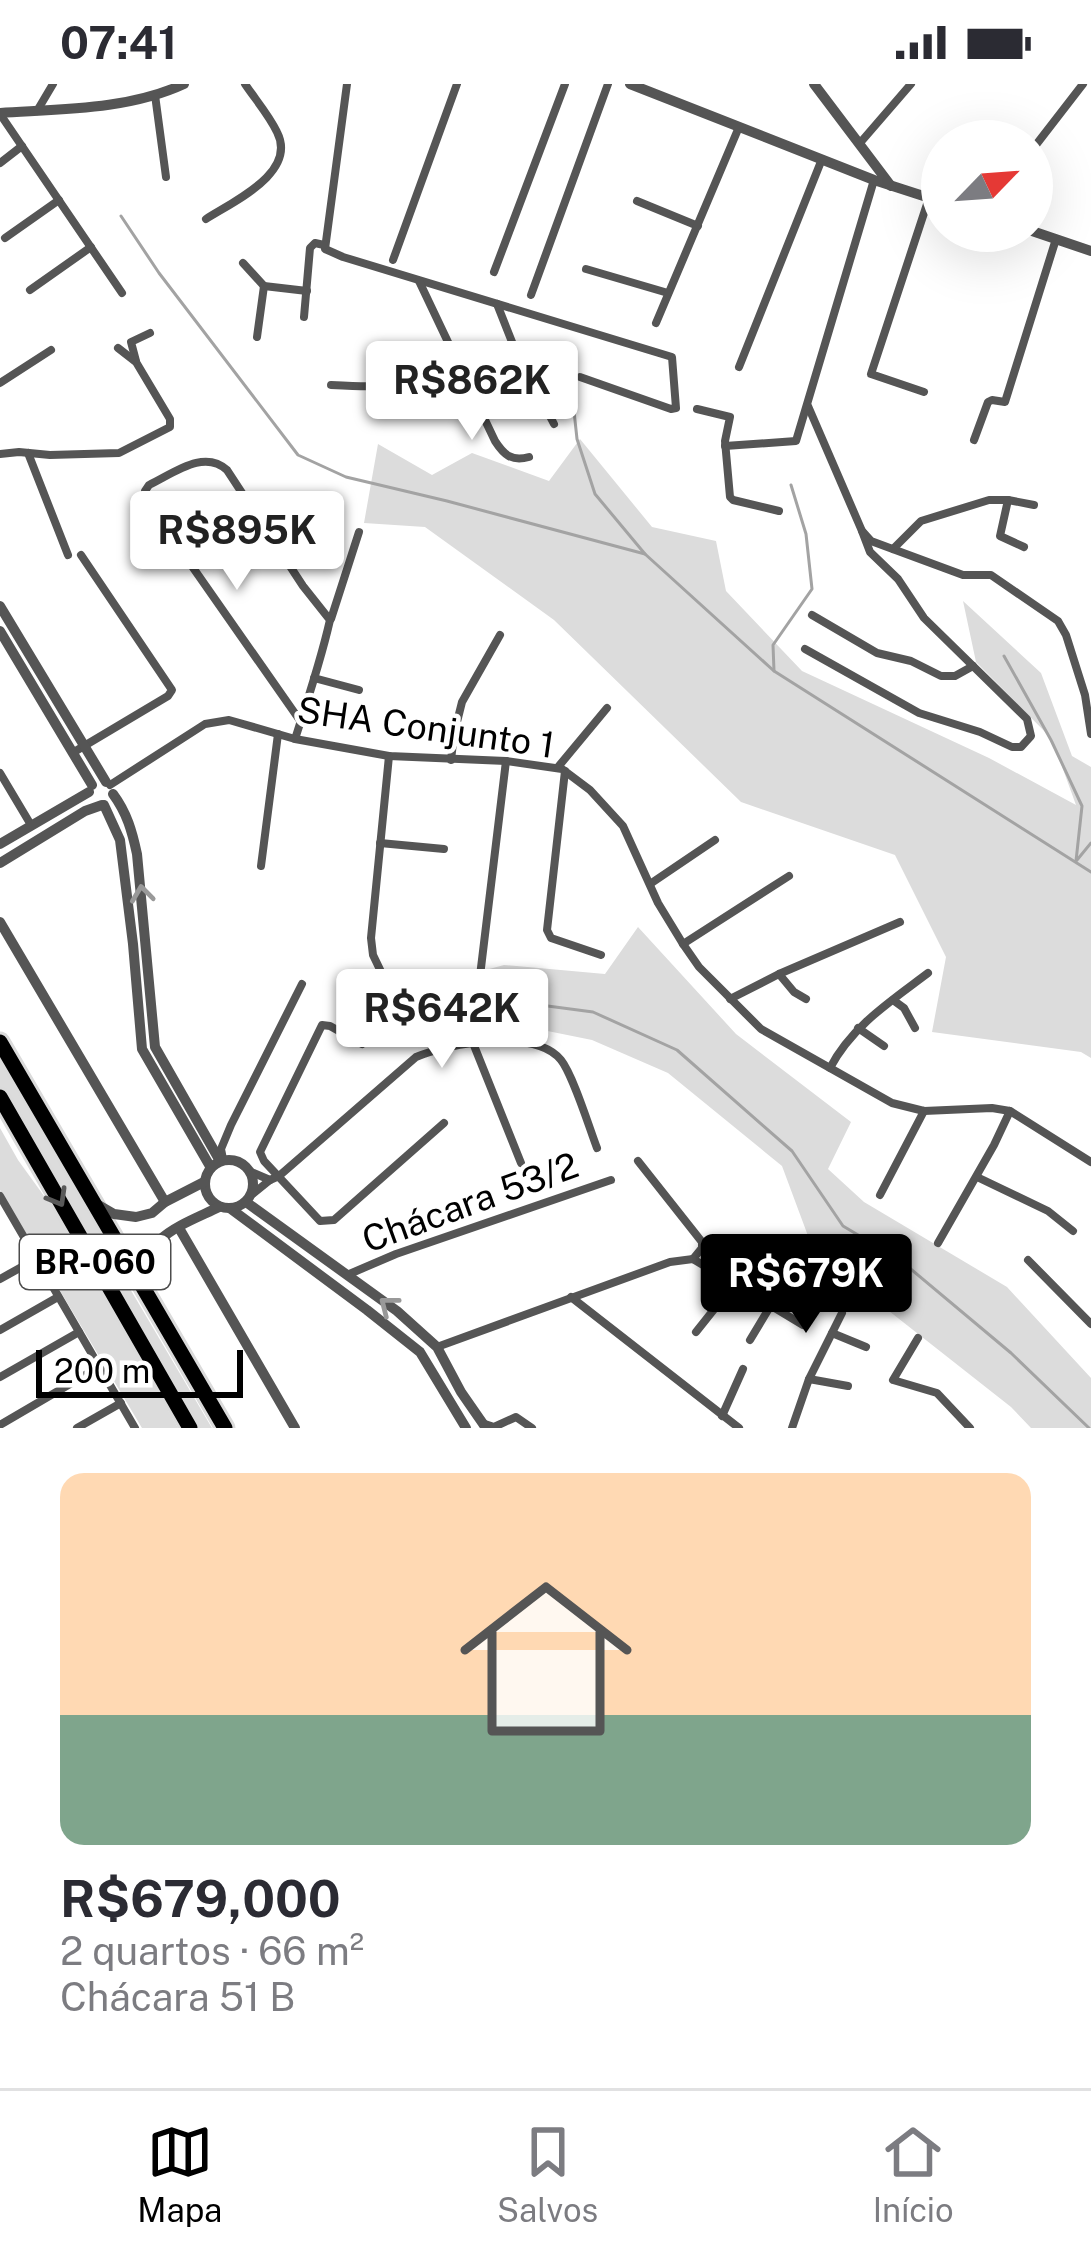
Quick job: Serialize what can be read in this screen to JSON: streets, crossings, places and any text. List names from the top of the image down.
{
  "streets": {
    "highway": ["BR-060"],
    "street": ["SHA Conjunto 1", "Chácara 53/2"]
  },
  "scale_bar": "200 m",
  "north": "top right",
  "page": {
    "status": "07:41",
    "price": [
      "R$862K",
      "R$895K",
      "R$642K",
      "R$679K"
    ],
    "scale": "200 m",
    "list": [
      {
        "name": "R$679,000",
        "note": "2 quartos · 66 m² · Chácara 51 B"
      }
    ],
    "tabs": ["Mapa", "Salvos", "Início"]
  }
}
